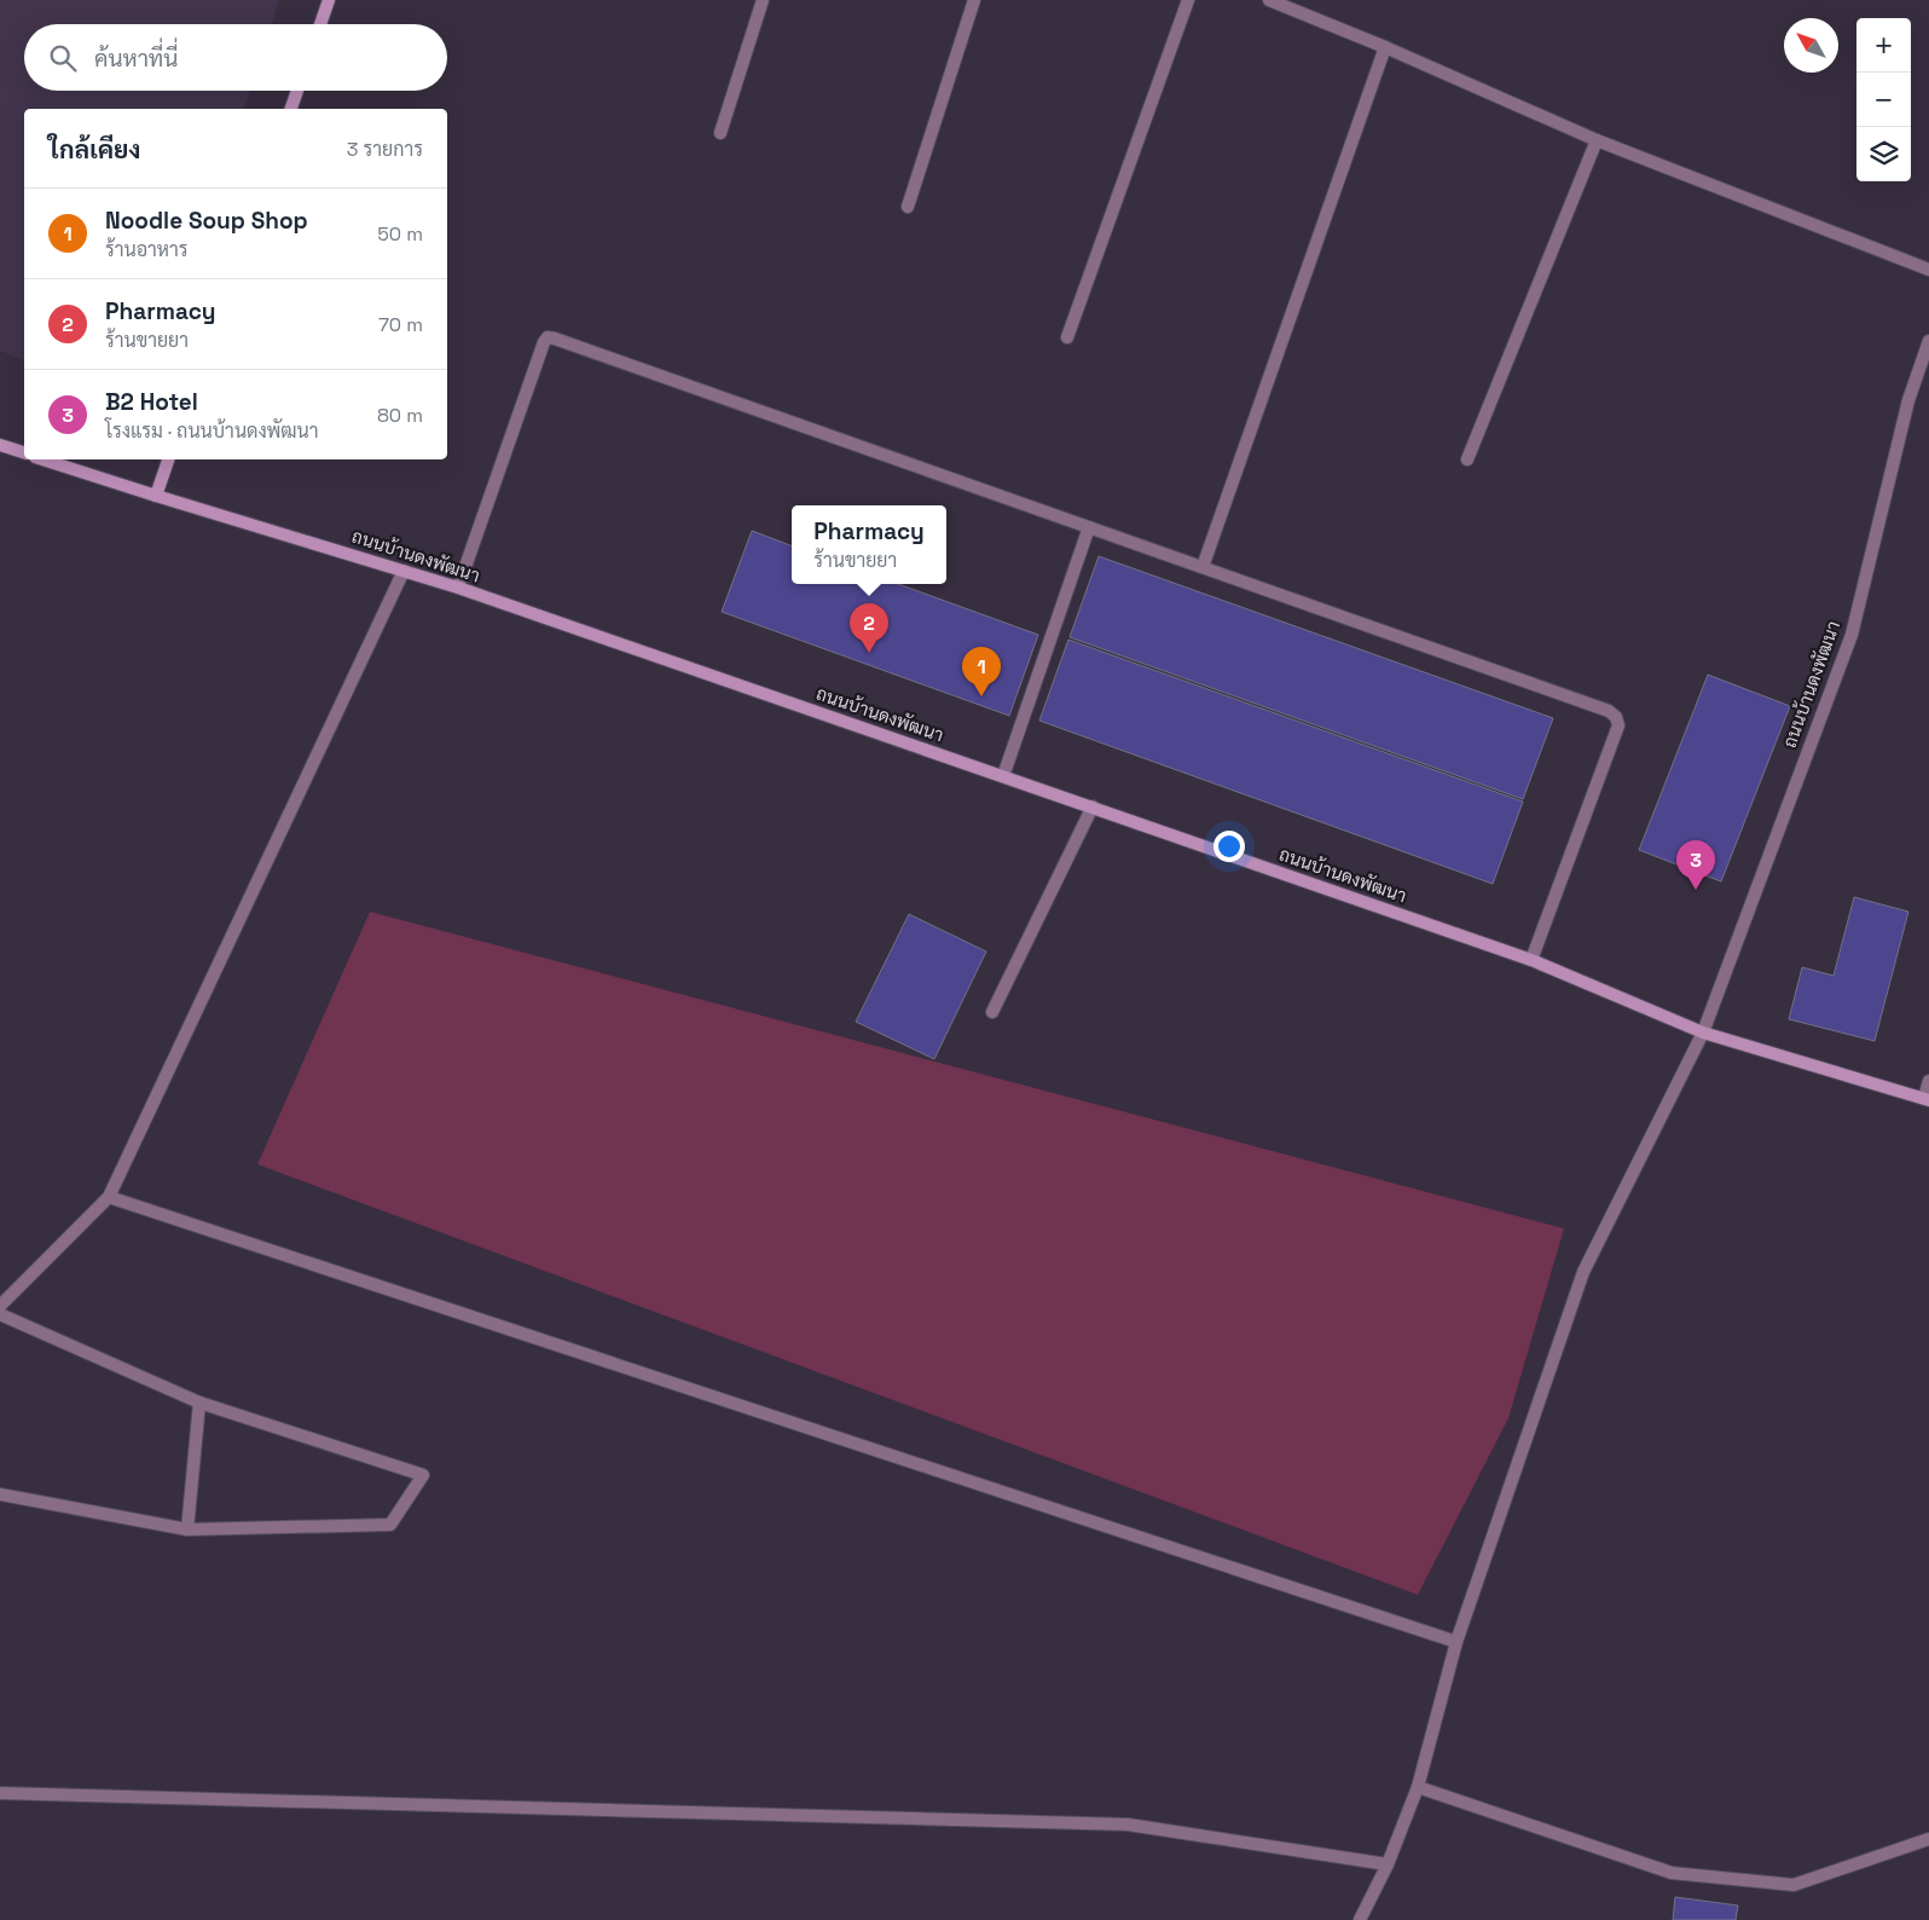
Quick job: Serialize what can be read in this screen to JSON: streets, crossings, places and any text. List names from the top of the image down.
{
  "streets": {
    "street": ["ถนนบ้านดงพัฒนา"]
  },
  "north": "top left",
  "page": {
    "map_buttons": ["+", "−"],
    "search": "ค้นหาที่นี่",
    "heading": ["ใกล้เคียง", "3 รายการ"],
    "list": [
      {
        "mark": "1",
        "name": "Noodle Soup Shop",
        "note": "ร้านอาหาร",
        "value": "50 m"
      },
      {
        "mark": "2",
        "name": "Pharmacy",
        "note": "ร้านขายยา",
        "value": "70 m"
      },
      {
        "mark": "3",
        "name": "B2 Hotel",
        "note": "โรงแรม · ถนนบ้านดงพัฒนา",
        "value": "80 m"
      }
    ],
    "popup": ["Pharmacy", "ร้านขายยา"],
    "pins": ["2", "1", "3"]
  }
}
